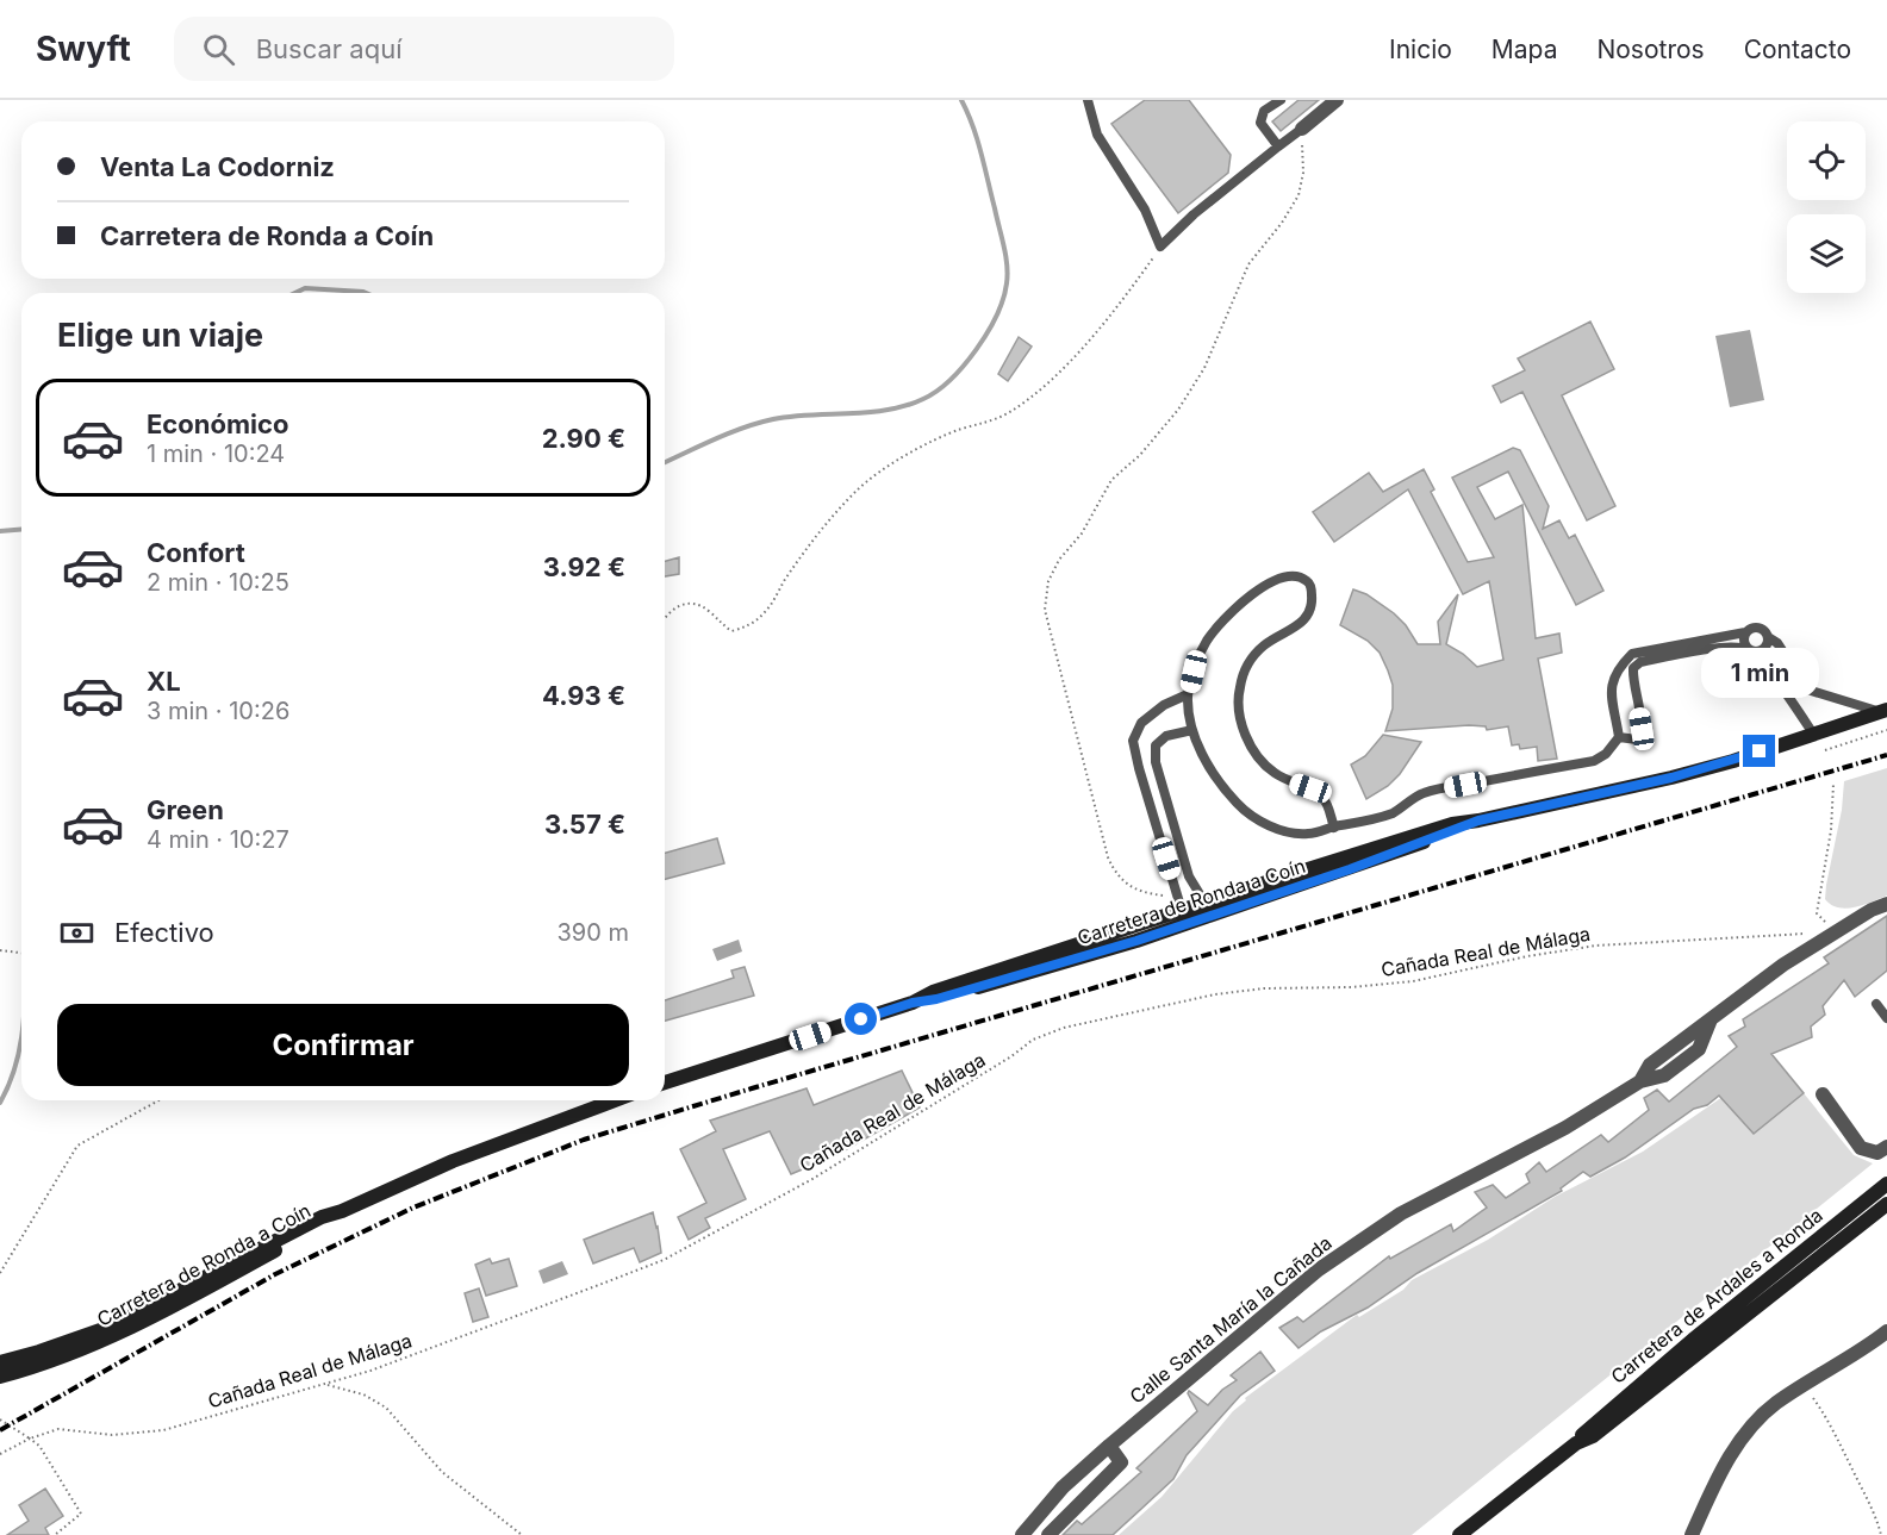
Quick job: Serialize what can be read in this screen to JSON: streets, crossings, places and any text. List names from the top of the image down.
{
  "streets": {
    "main road": ["Carretera de Ronda a Coín", "Carretera de Ardales a Ronda"],
    "street": ["Calle Santa María la Cañada"],
    "path": ["Cañada Real de Málaga"]
  },
  "page": {
    "header": "Swyft",
    "search": "Buscar aquí",
    "nav": [
      "Inicio",
      "Mapa",
      "Nosotros",
      "Contacto"
    ],
    "banner": ["Venta La Codorniz", "Carretera de Ronda a Coín"],
    "heading": "Elige un viaje",
    "list": [
      {
        "name": "Económico",
        "note": "1 min · 10:24",
        "value": "2.90 €"
      },
      {
        "name": "Confort",
        "note": "2 min · 10:25",
        "value": "3.92 €"
      },
      {
        "name": "XL",
        "note": "3 min · 10:26",
        "value": "4.93 €"
      },
      {
        "name": "Green",
        "note": "4 min · 10:27",
        "value": "3.57 €"
      }
    ],
    "bubble": "1 min",
    "pay": ["Efectivo", "390 m"],
    "buttons": "Confirmar"
  }
}
